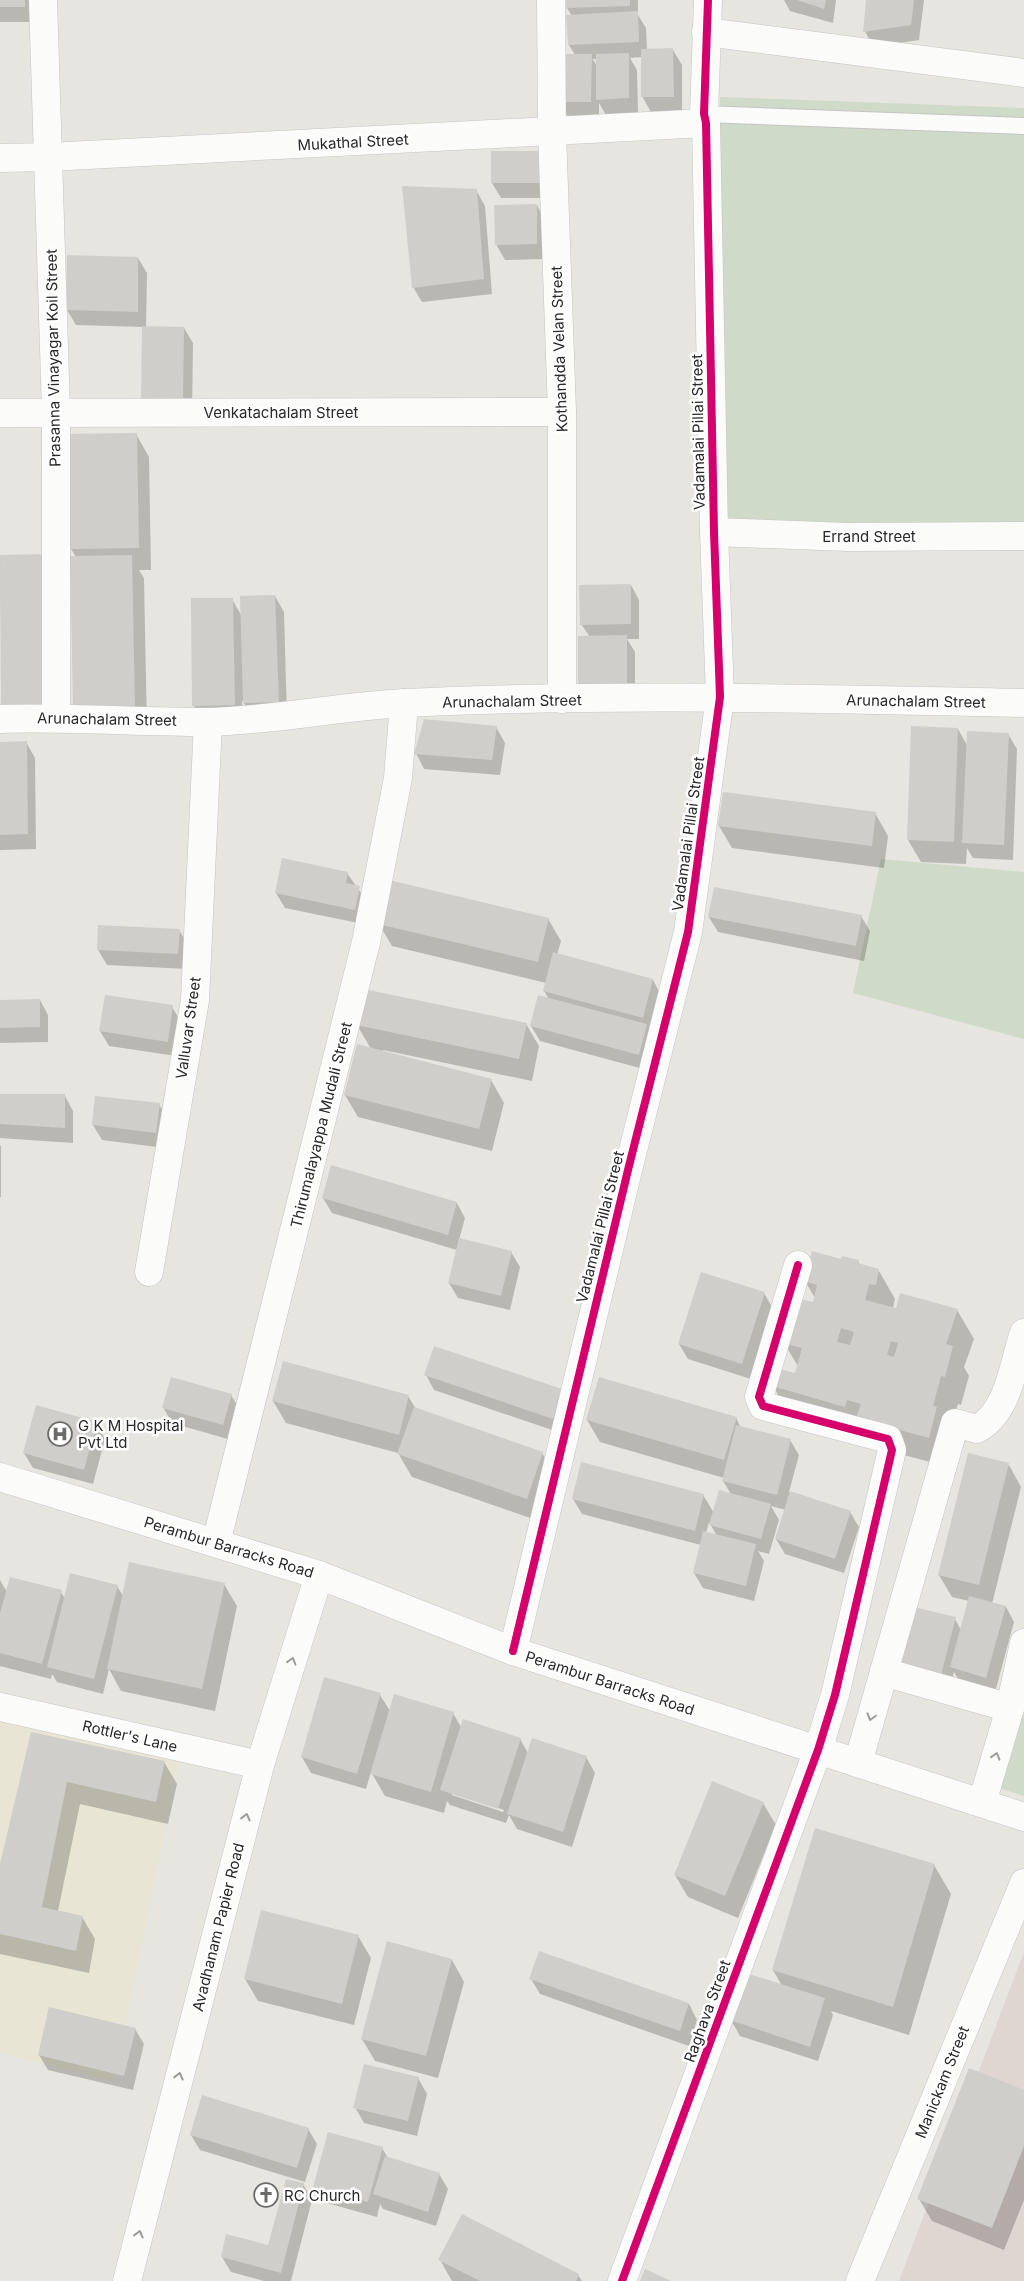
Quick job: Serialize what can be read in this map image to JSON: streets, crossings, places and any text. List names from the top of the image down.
{
  "streets": {
    "street": [
      "Mukathal Street",
      "Kothandda Velan Street",
      "Prasanna Vinayagar Koil Street",
      "Venkatachalam Street",
      "Vadamalai Pillai Street",
      "Errand Street",
      "Arunachalam Street",
      "Valluvar Street",
      "Thirumalayappa Mudali Street",
      "Perambur Barracks Road",
      "Rottler's Lane",
      "Avadhanam Papier Road",
      "Raghava Street",
      "Manickam Street"
    ]
  },
  "crossings": [
    ["Mukathal Street", "Kothandda Velan Street"],
    ["Mukathal Street", "Prasanna Vinayagar Koil Street"],
    ["Mukathal Street", "Vadamalai Pillai Street"],
    ["Kothandda Velan Street", "Venkatachalam Street"],
    ["Kothandda Velan Street", "Arunachalam Street"],
    ["Prasanna Vinayagar Koil Street", "Venkatachalam Street"],
    ["Prasanna Vinayagar Koil Street", "Arunachalam Street"],
    ["Vadamalai Pillai Street", "Errand Street"],
    ["Vadamalai Pillai Street", "Arunachalam Street"],
    ["Vadamalai Pillai Street", "Perambur Barracks Road"],
    ["Arunachalam Street", "Valluvar Street"],
    ["Arunachalam Street", "Thirumalayappa Mudali Street"],
    ["Thirumalayappa Mudali Street", "Perambur Barracks Road"],
    ["Perambur Barracks Road", "Avadhanam Papier Road"],
    ["Perambur Barracks Road", "Raghava Street"],
    ["Rottler's Lane", "Avadhanam Papier Road"]
  ],
  "one_way": ["Avadhanam Papier Road"],
  "places": {
    "hospital": ["G K M Hospital Pvt Ltd"],
    "church": ["RC Church"]
  }
}
